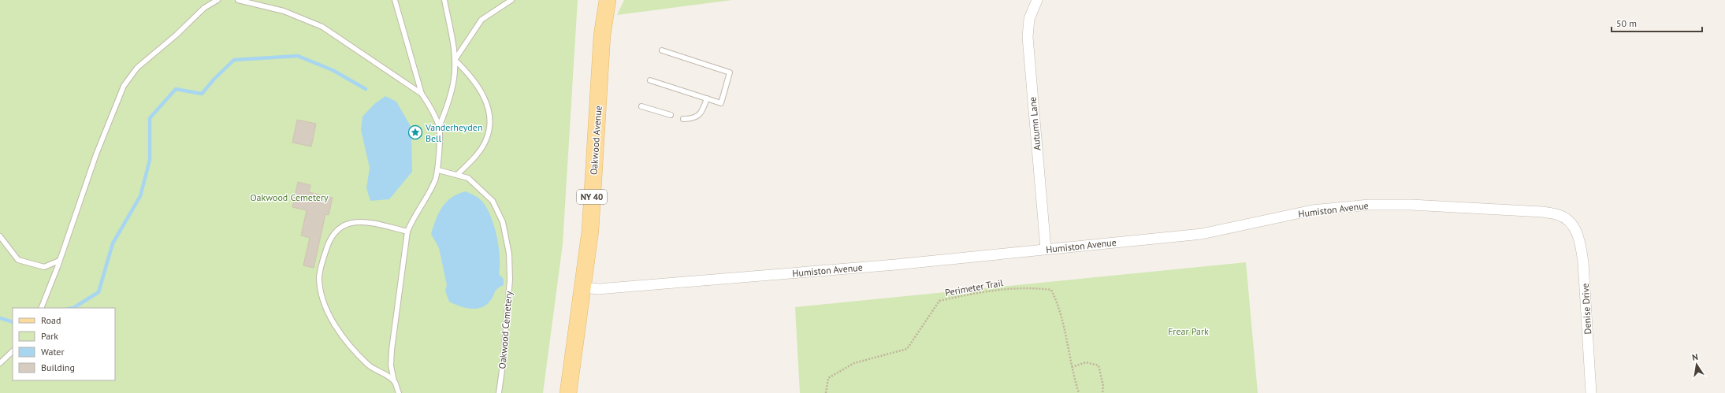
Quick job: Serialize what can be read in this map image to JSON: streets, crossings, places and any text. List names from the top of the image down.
{
  "streets": {
    "main road": ["Oakwood Avenue", "NY 40"],
    "street": ["Autumn Lane", "Humiston Avenue", "Denise Drive"],
    "lane": ["Oakwood Cemetery"],
    "path": ["Perimeter Trail"]
  },
  "crossings": [
    ["Autumn Lane", "Humiston Avenue"],
    ["Oakwood Avenue", "Humiston Avenue"],
    ["Humiston Avenue", "Denise Drive"]
  ],
  "parks": ["Oakwood Cemetery", "Frear Park"],
  "places": {
    "place": ["Vanderheyden Bell"]
  },
  "legend": [
    "Road",
    "Park",
    "Water",
    "Building"
  ],
  "scale_bar": "50 m",
  "north": "top"
}
